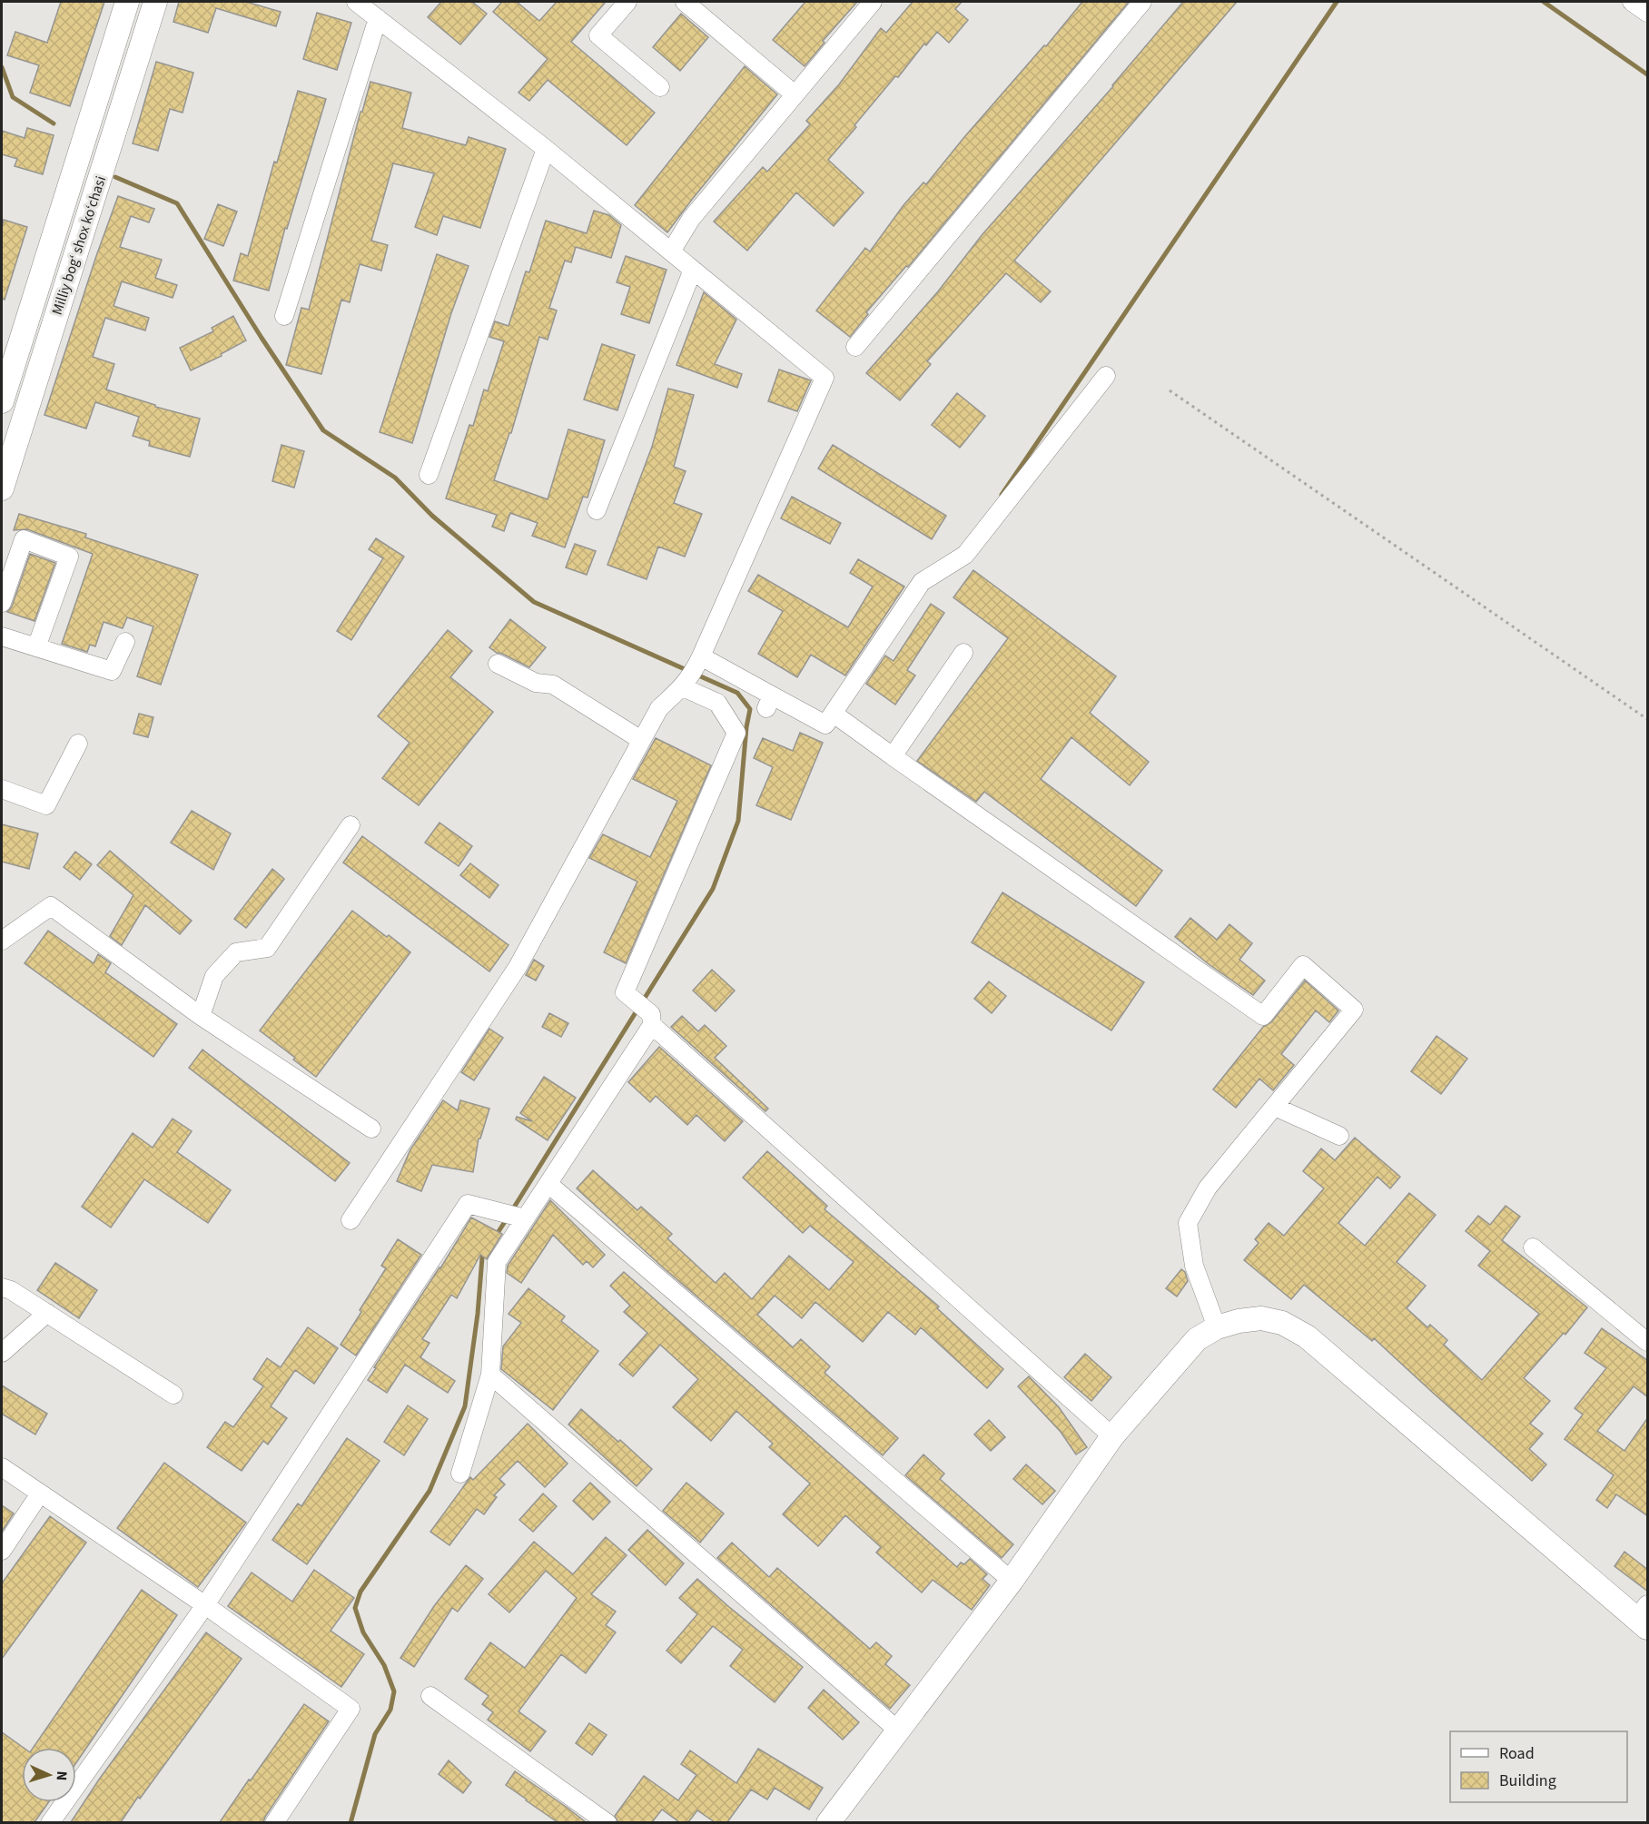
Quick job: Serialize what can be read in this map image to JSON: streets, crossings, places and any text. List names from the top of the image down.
{
  "streets": {
    "main road": ["Milliy bog‘ shox ko‘chasi"]
  },
  "legend": ["Road", "Building"],
  "north": "right"
}
